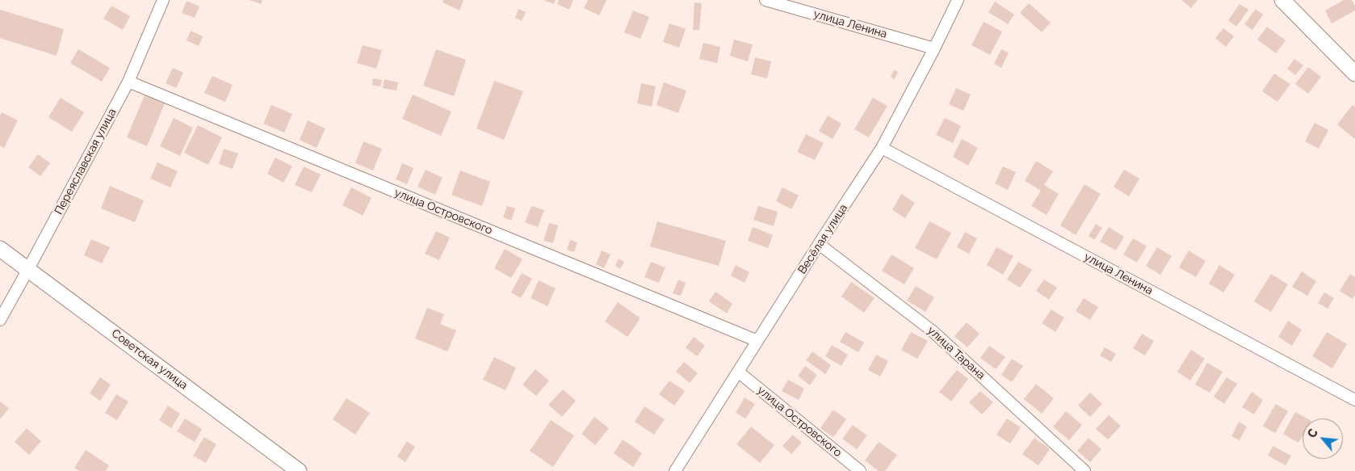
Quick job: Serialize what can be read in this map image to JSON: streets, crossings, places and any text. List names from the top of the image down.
{
  "streets": {
    "main road": ["Советская улица"],
    "street": [
      "улица Ленина",
      "Переяславская улица",
      "улица Островского",
      "Весёлая улица",
      "улица Тарана"
    ]
  },
  "crossings": [
    ["улица Ленина", "Весёлая улица"],
    ["Переяславская улица", "улица Островского"],
    ["Переяславская улица", "Советская улица"],
    ["улица Островского", "Весёлая улица"],
    ["Весёлая улица", "улица Тарана"]
  ],
  "north": "top left"
}
